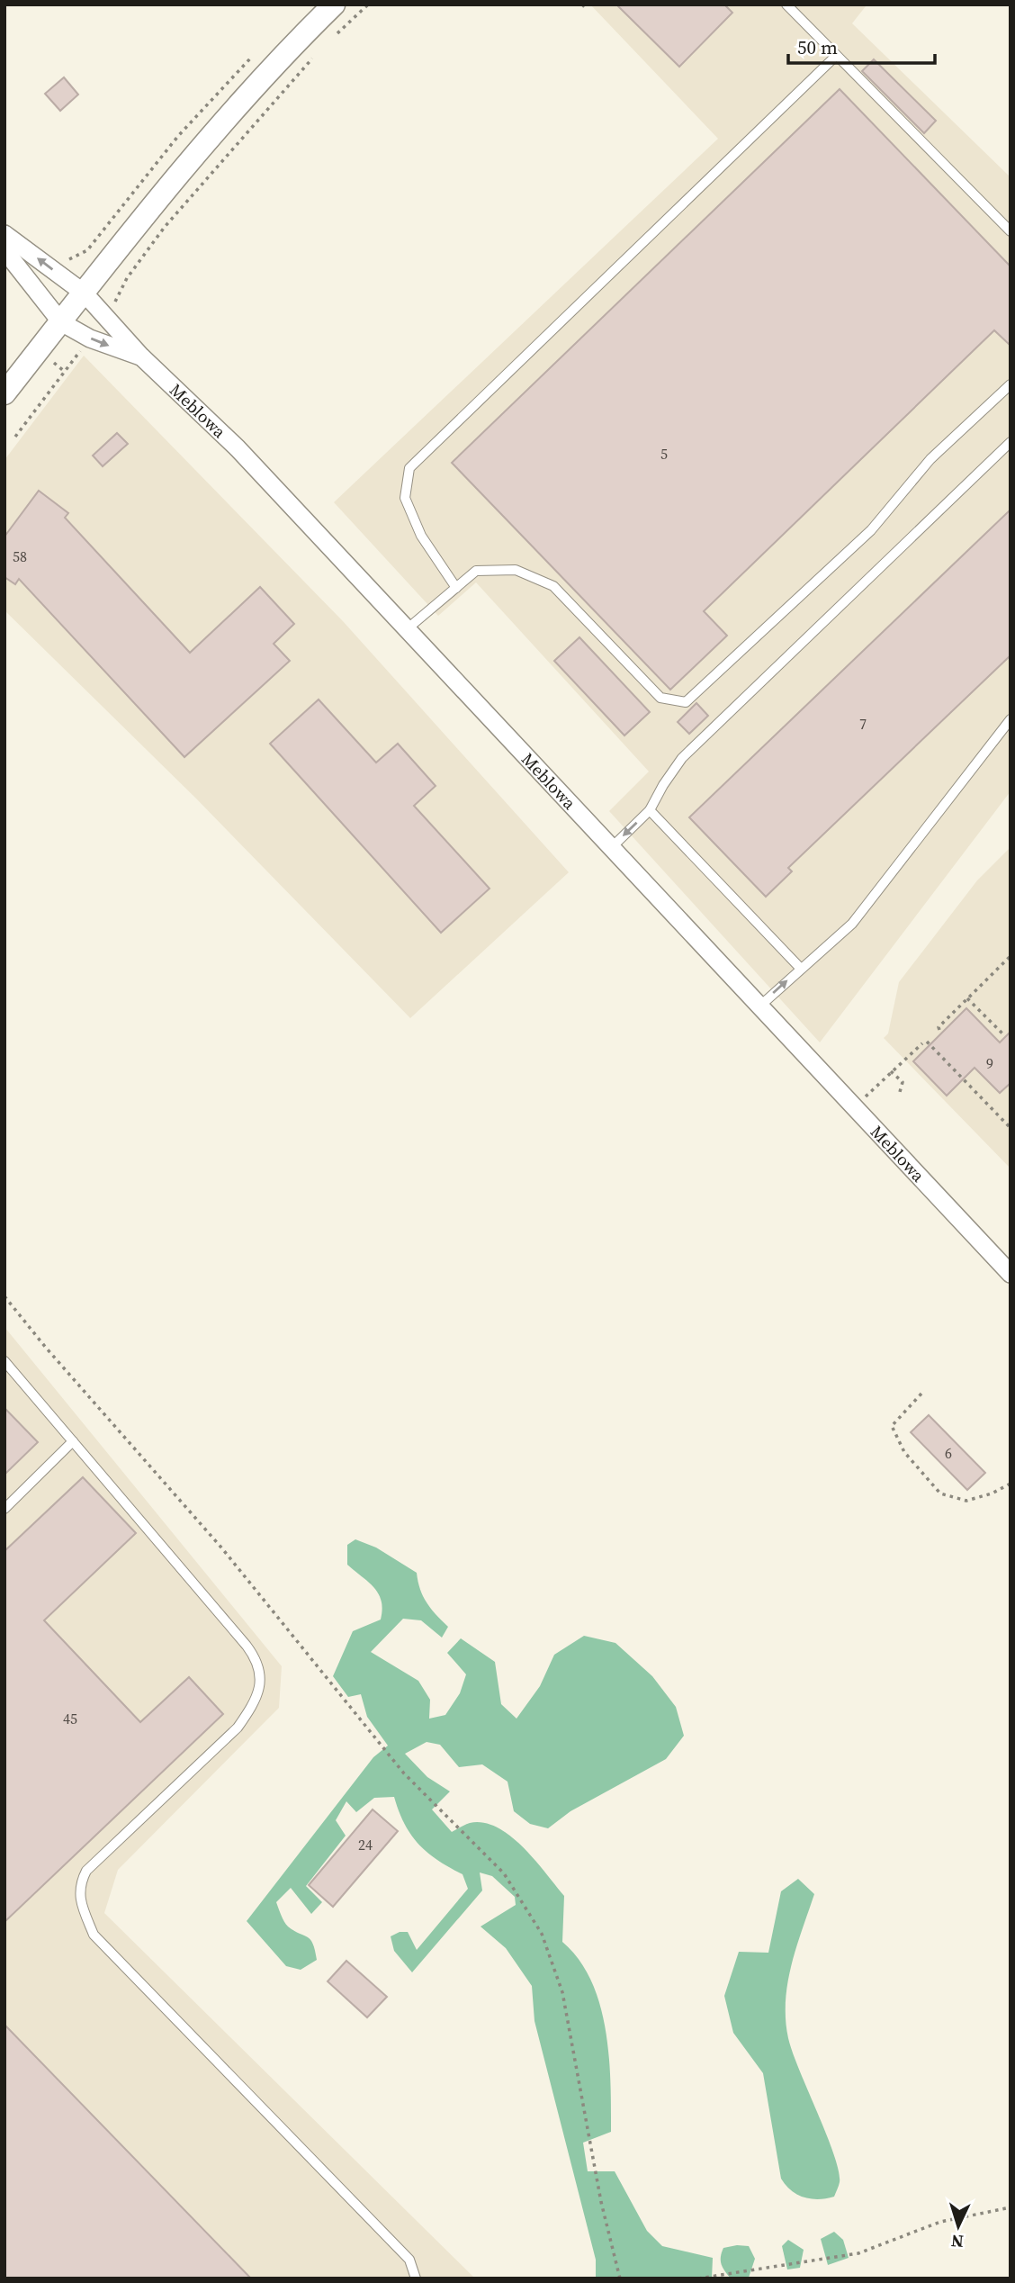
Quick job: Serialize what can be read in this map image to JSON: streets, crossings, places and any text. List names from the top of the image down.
{
  "streets": {
    "street": ["Meblowa"]
  },
  "house_numbers": [
    "5",
    "58",
    "7",
    "9",
    "6",
    "45",
    "24"
  ],
  "scale_bar": "50 m",
  "north": "bottom"
}
